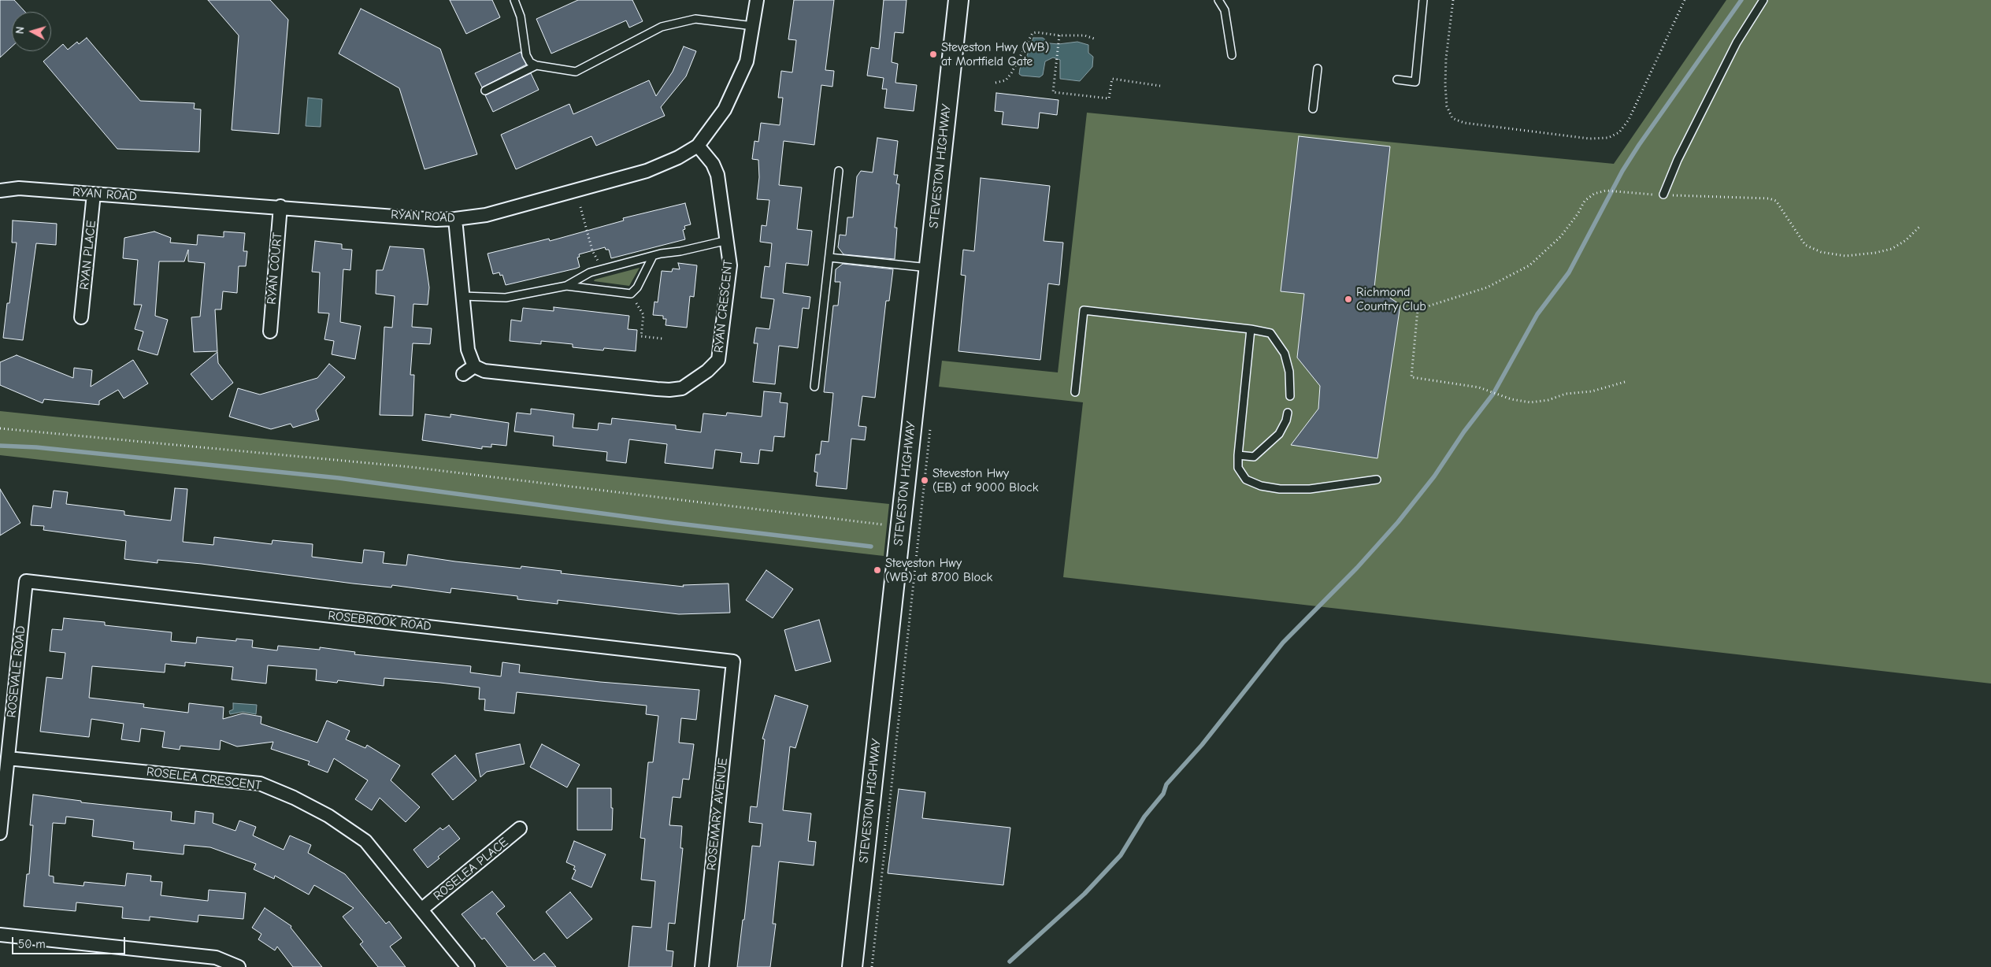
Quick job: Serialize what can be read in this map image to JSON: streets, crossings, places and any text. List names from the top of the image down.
{
  "streets": {
    "main road": ["STEVESTON HIGHWAY"],
    "street": [
      "RYAN ROAD",
      "RYAN PLACE",
      "RYAN COURT",
      "RYAN CRESCENT",
      "ROSEBROOK ROAD",
      "ROSEVALE ROAD",
      "ROSELEA CRESCENT",
      "ROSEMARY AVENUE",
      "ROSELEA PLACE"
    ]
  },
  "crossings": [
    ["RYAN ROAD", "RYAN PLACE"],
    ["RYAN ROAD", "RYAN COURT"],
    ["RYAN ROAD", "RYAN CRESCENT"],
    ["ROSEBROOK ROAD", "ROSEVALE ROAD"],
    ["ROSEBROOK ROAD", "ROSEMARY AVENUE"],
    ["ROSEVALE ROAD", "ROSELEA CRESCENT"],
    ["ROSELEA CRESCENT", "ROSELEA PLACE"]
  ],
  "places": [
    "Steveston Hwy (WB) at Mortfield Gate",
    "Richmond Country Club",
    "Steveston Hwy (EB) at 9000 Block",
    "Steveston Hwy (WB) at 8700 Block"
  ],
  "scale_bar": "50 m",
  "north": "left"
}
